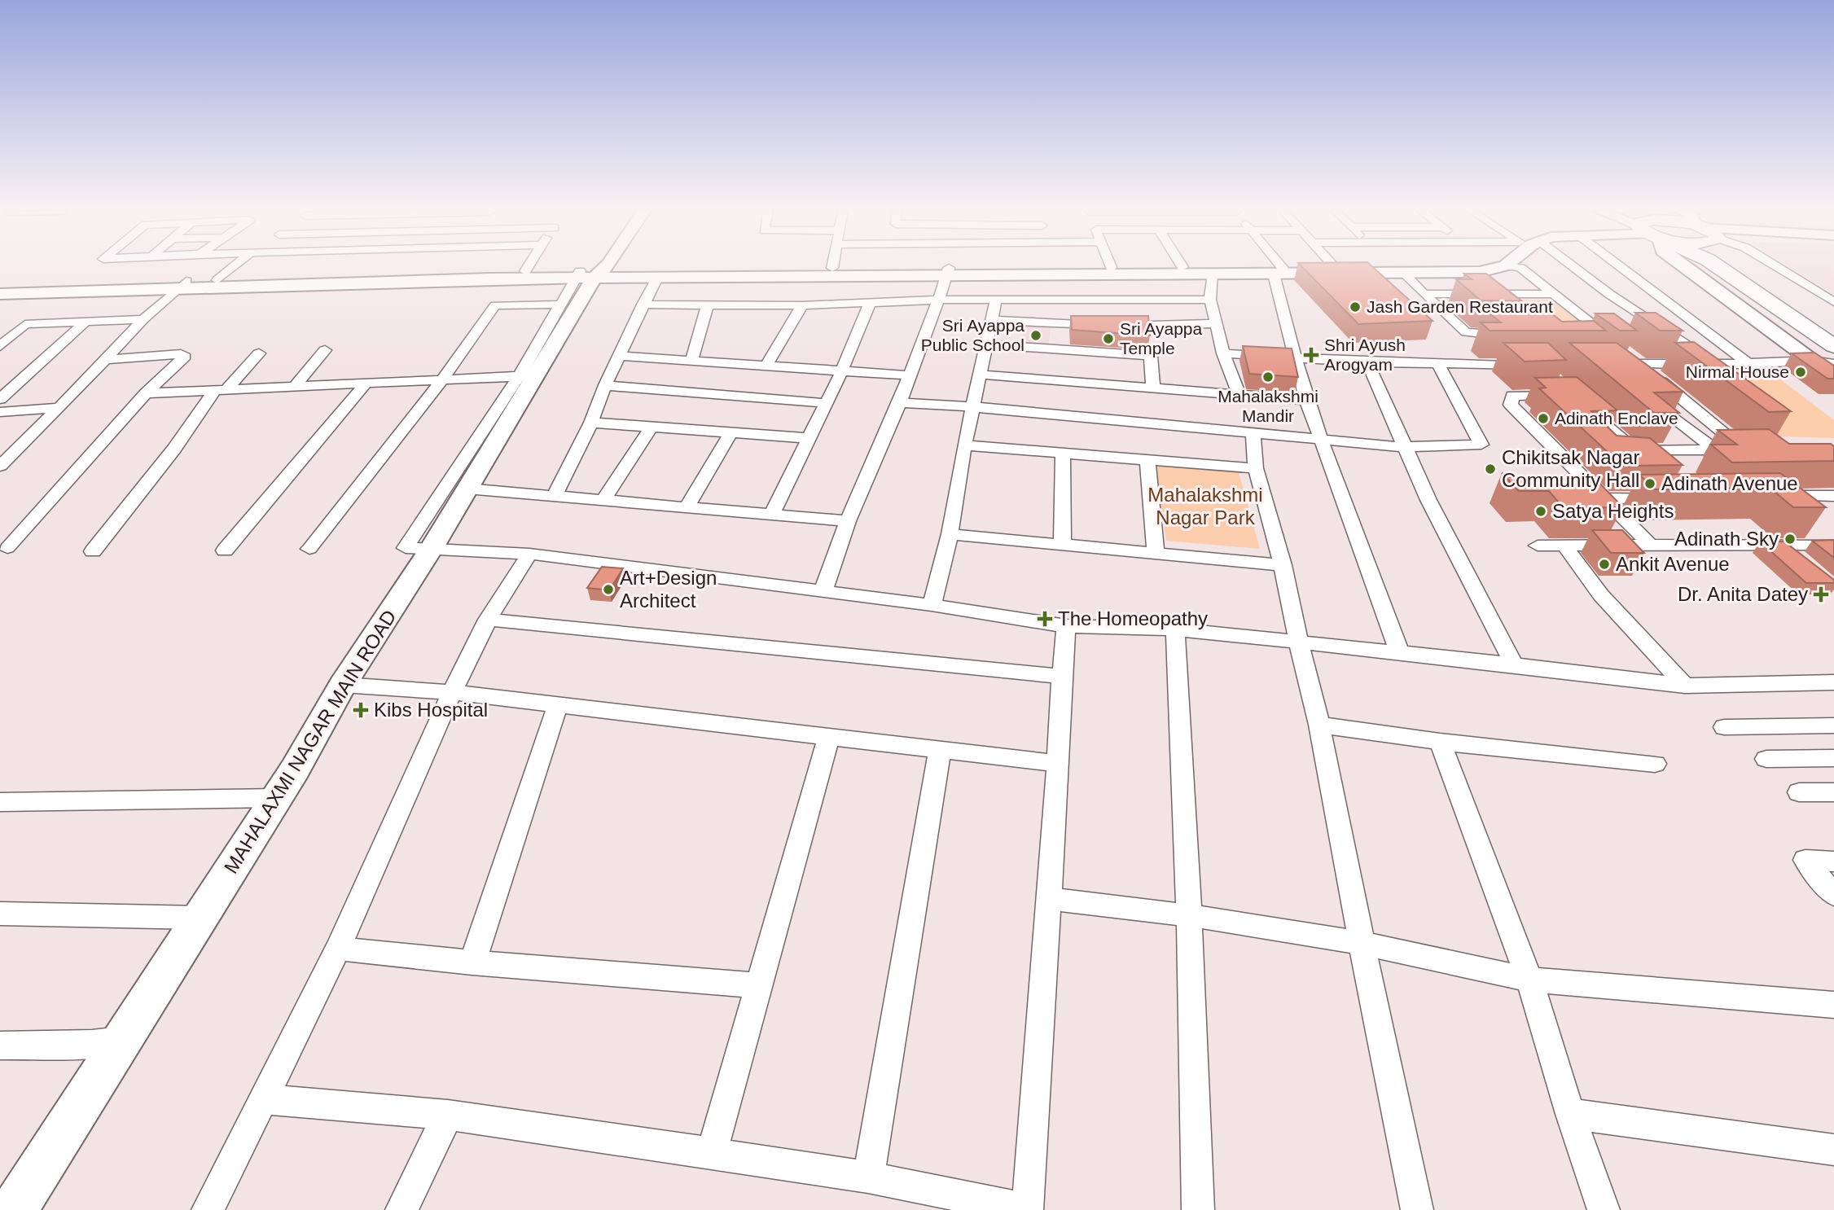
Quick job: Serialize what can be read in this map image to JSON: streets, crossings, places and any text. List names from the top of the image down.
{
  "streets": {
    "street": ["MAHALAXMI NAGAR MAIN ROAD"]
  },
  "parks": ["Mahalakshmi Nagar Park"],
  "places": {
    "other": [
      "Jash Garden Restaurant",
      "Sri Ayappa Public School",
      "Sri Ayappa Temple",
      "Nirmal House",
      "Mahalakshmi Mandir",
      "Adinath Enclave",
      "Chikitsak Nagar Community Hall",
      "Adinath Avenue",
      "Satya Heights",
      "Adinath Sky",
      "Ankit Avenue",
      "Art+Design Architect"
    ],
    "health": [
      "Shri Ayush Arogyam",
      "Dr. Anita Datey",
      "The Homeopathy",
      "Kibs Hospital"
    ]
  }
}
